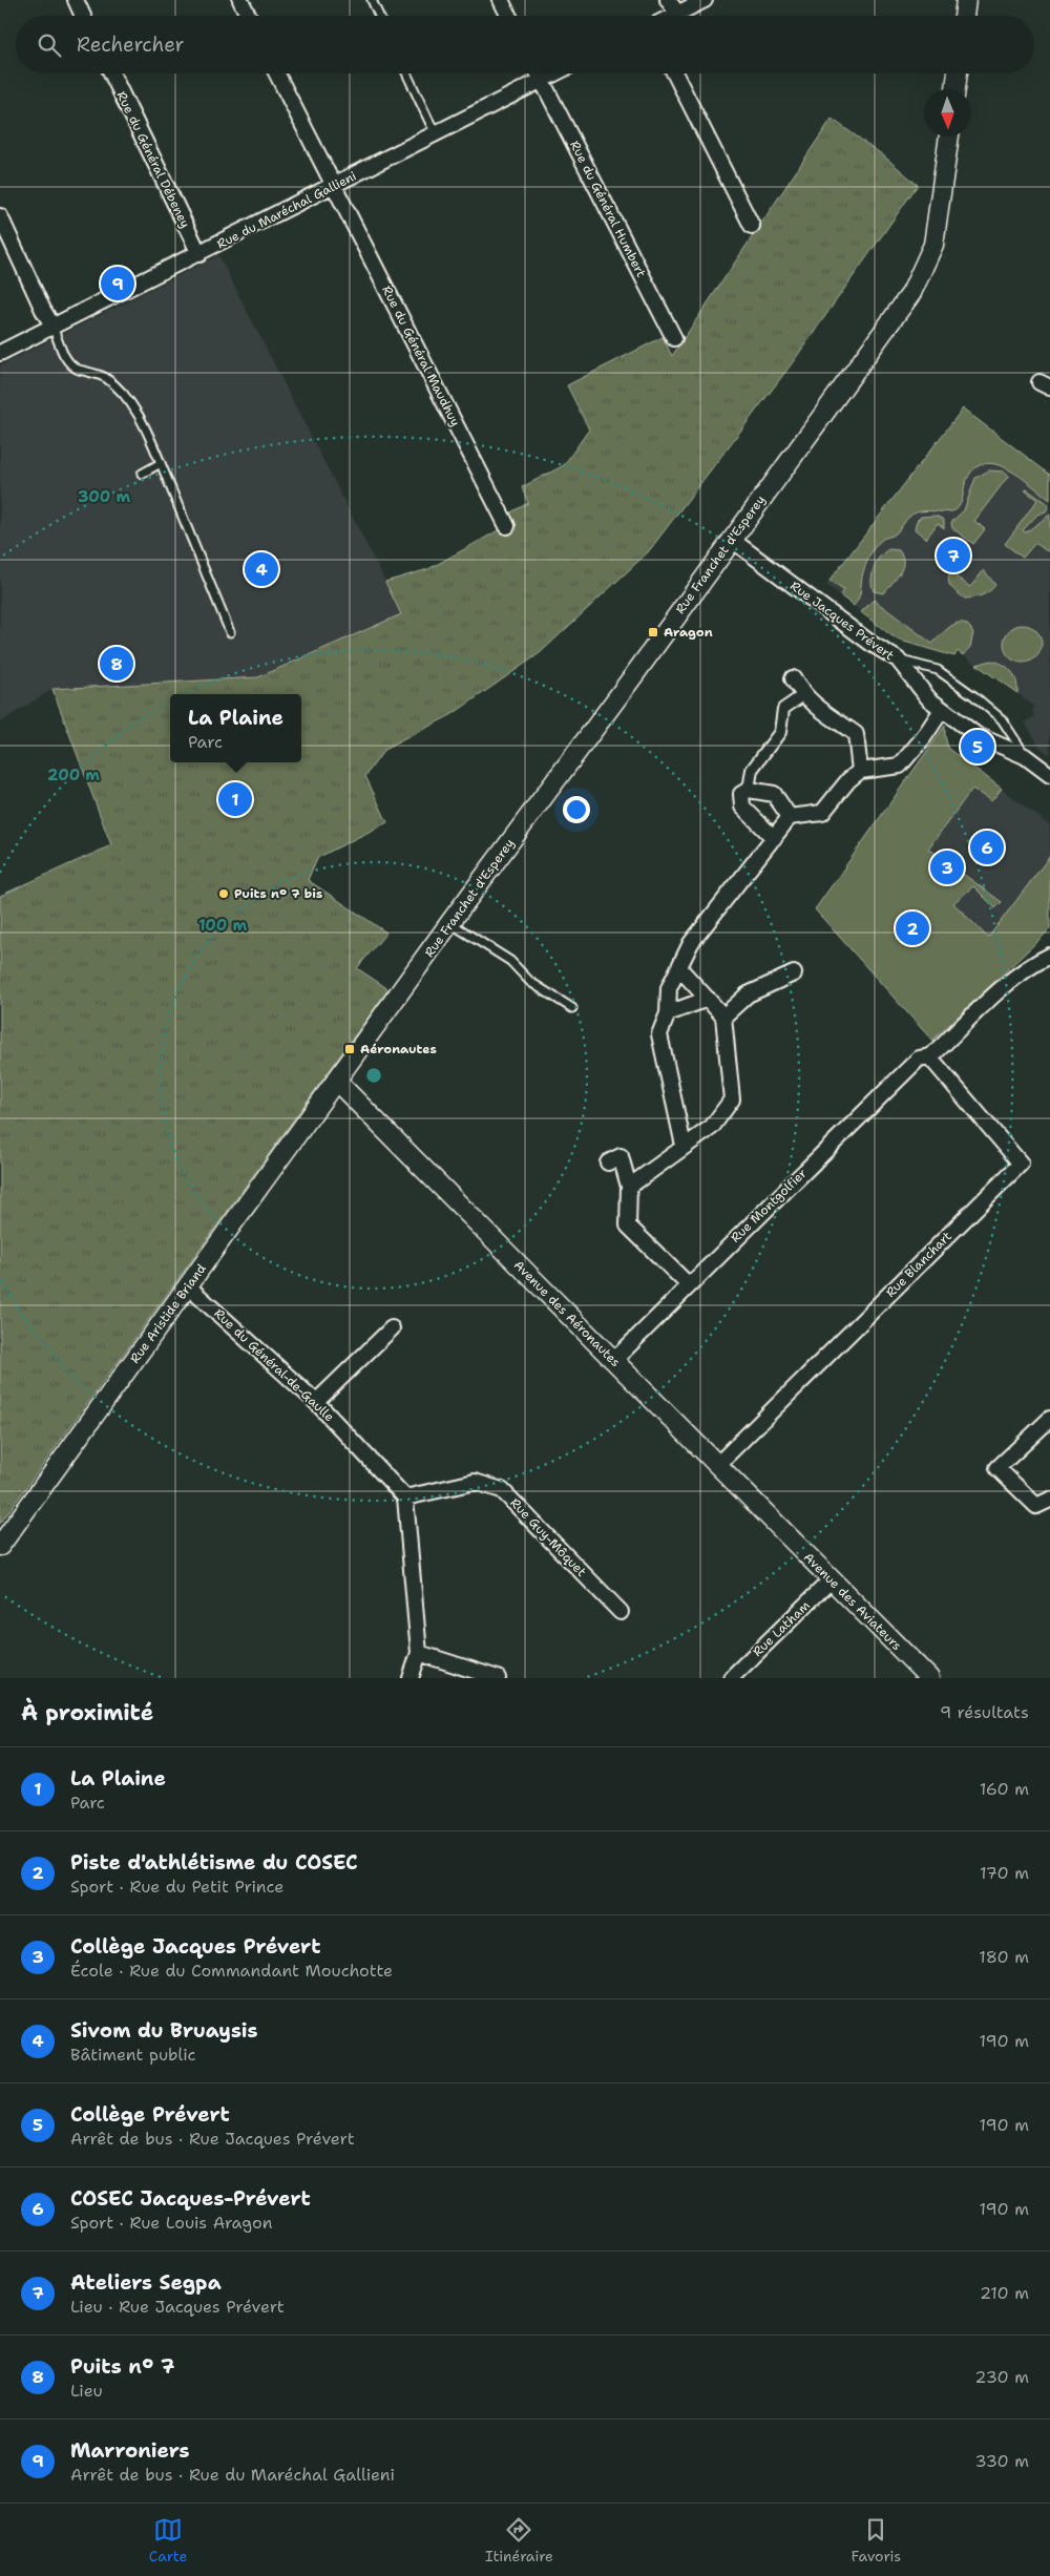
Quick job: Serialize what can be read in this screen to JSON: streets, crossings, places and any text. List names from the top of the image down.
{
  "streets": {
    "street": [
      "Rue du Général Débeney",
      "Rue du Général Humbert",
      "Rue du Maréchal Gallieni",
      "Rue du Général Maudhuy",
      "Rue Franchet d'Esperey",
      "Rue Jacques Prévert",
      "Rue Montgolfier",
      "Rue Blanchart",
      "Rue Aristide Briand",
      "Avenue des Aéronautes",
      "Rue du Général-de-Gaulle",
      "Rue Guy-Môquet",
      "Avenue des Aviateurs",
      "Rue Latham"
    ]
  },
  "crossings": [
    ["Rue du Général Débeney", "Rue du Maréchal Gallieni"],
    ["Rue du Général Humbert", "Rue du Maréchal Gallieni"],
    ["Rue du Maréchal Gallieni", "Rue du Général Maudhuy"],
    ["Rue Franchet d'Esperey", "Rue Jacques Prévert"],
    ["Rue Franchet d'Esperey", "Rue Aristide Briand"],
    ["Rue Franchet d'Esperey", "Avenue des Aéronautes"],
    ["Rue Montgolfier", "Rue Blanchart"],
    ["Rue Montgolfier", "Avenue des Aéronautes"],
    ["Rue Blanchart", "Avenue des Aéronautes"],
    ["Rue Aristide Briand", "Avenue des Aéronautes"],
    ["Rue Aristide Briand", "Rue du Général-de-Gaulle"],
    ["Avenue des Aéronautes", "Avenue des Aviateurs"],
    ["Rue du Général-de-Gaulle", "Rue Guy-Môquet"],
    ["Avenue des Aviateurs", "Rue Latham"]
  ],
  "places": {
    "transit": ["Aragon", "Aéronautes"],
    "other": ["Puits n° 7 bis"]
  },
  "north": "bottom",
  "page": {
    "search": "Rechercher",
    "pins": [
      "9",
      "7",
      "4",
      "8",
      "5",
      "1",
      "6",
      "3",
      "2"
    ],
    "popup": ["La Plaine", "Parc"],
    "heading": ["À proximité", "9 résultats"],
    "list": [
      {
        "mark": "1",
        "name": "La Plaine",
        "note": "Parc",
        "value": "160 m"
      },
      {
        "mark": "2",
        "name": "Piste d'athlétisme du COSEC",
        "note": "Sport · Rue du Petit Prince",
        "value": "170 m"
      },
      {
        "mark": "3",
        "name": "Collège Jacques Prévert",
        "note": "École · Rue du Commandant Mouchotte",
        "value": "180 m"
      },
      {
        "mark": "4",
        "name": "Sivom du Bruaysis",
        "note": "Bâtiment public",
        "value": "190 m"
      },
      {
        "mark": "5",
        "name": "Collège Prévert",
        "note": "Arrêt de bus · Rue Jacques Prévert",
        "value": "190 m"
      },
      {
        "mark": "6",
        "name": "COSEC Jacques-Prévert",
        "note": "Sport · Rue Louis Aragon",
        "value": "190 m"
      },
      {
        "mark": "7",
        "name": "Ateliers Segpa",
        "note": "Lieu · Rue Jacques Prévert",
        "value": "210 m"
      },
      {
        "mark": "8",
        "name": "Puits n° 7",
        "note": "Lieu",
        "value": "230 m"
      },
      {
        "mark": "9",
        "name": "Marroniers",
        "note": "Arrêt de bus · Rue du Maréchal Gallieni",
        "value": "330 m"
      }
    ],
    "nav": ["Carte", "Itinéraire", "Favoris"]
  },
  "rings": ["300 m", "200 m", "100 m"]
}
